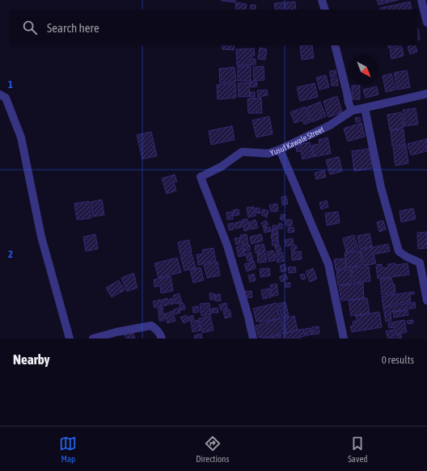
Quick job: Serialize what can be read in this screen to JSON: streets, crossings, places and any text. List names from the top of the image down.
{
  "streets": {
    "street": ["Yusuf Kawale Street"]
  },
  "north": "bottom right",
  "page": {
    "search": "Search here",
    "heading": ["Nearby", "0 results"],
    "nav": ["Map", "Directions", "Saved"]
  },
  "grid": {
    "rows": ["1", "2"]
  }
}
